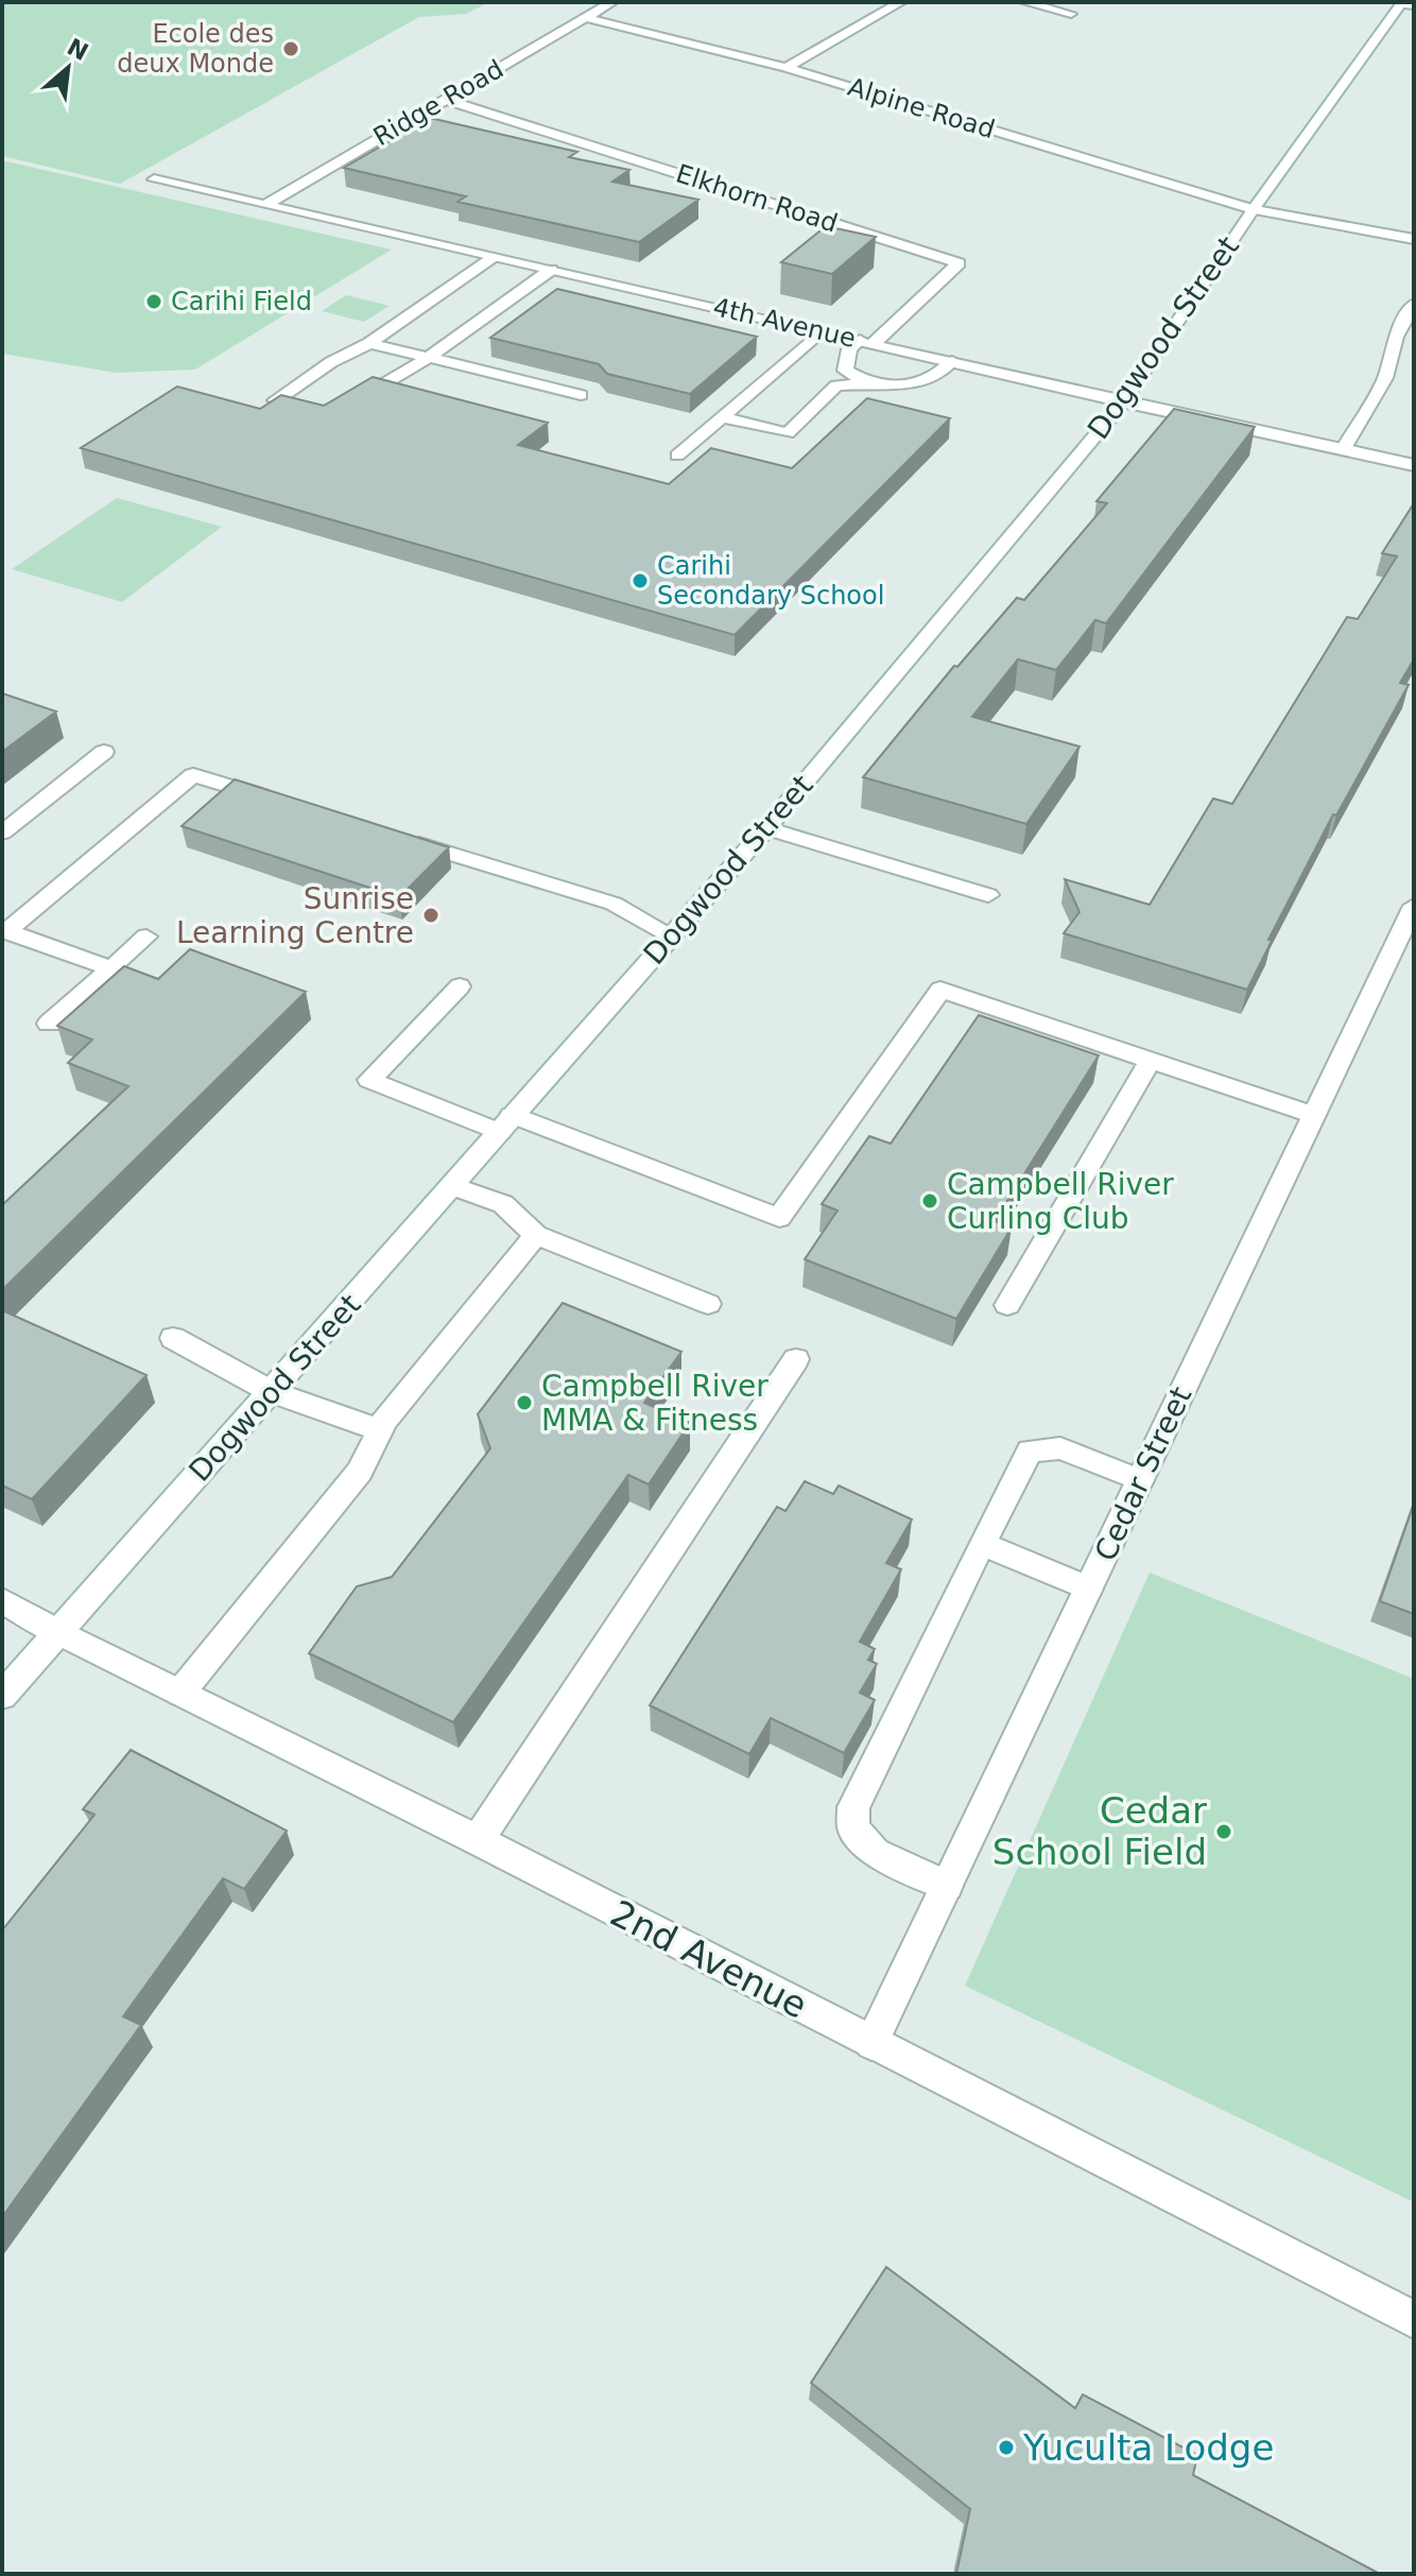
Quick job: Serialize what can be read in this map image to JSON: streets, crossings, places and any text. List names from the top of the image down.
{
  "streets": {
    "street": [
      "Ridge Road",
      "Alpine Road",
      "Elkhorn Road",
      "4th Avenue",
      "Dogwood Street",
      "Cedar Street",
      "2nd Avenue"
    ]
  },
  "crossings": [
    ["Ridge Road", "Alpine Road"],
    ["Ridge Road", "Elkhorn Road"],
    ["Ridge Road", "4th Avenue"],
    ["Alpine Road", "Dogwood Street"],
    ["Elkhorn Road", "4th Avenue"],
    ["4th Avenue", "Dogwood Street"],
    ["Dogwood Street", "2nd Avenue"],
    ["Cedar Street", "2nd Avenue"]
  ],
  "places": [
    "Ecole des deux Monde",
    "Carihi Field",
    "Carihi Secondary School",
    "Sunrise Learning Centre",
    "Campbell River Curling Club",
    "Campbell River MMA & Fitness",
    "Cedar School Field",
    "Yuculta Lodge"
  ],
  "north": "top right"
}
